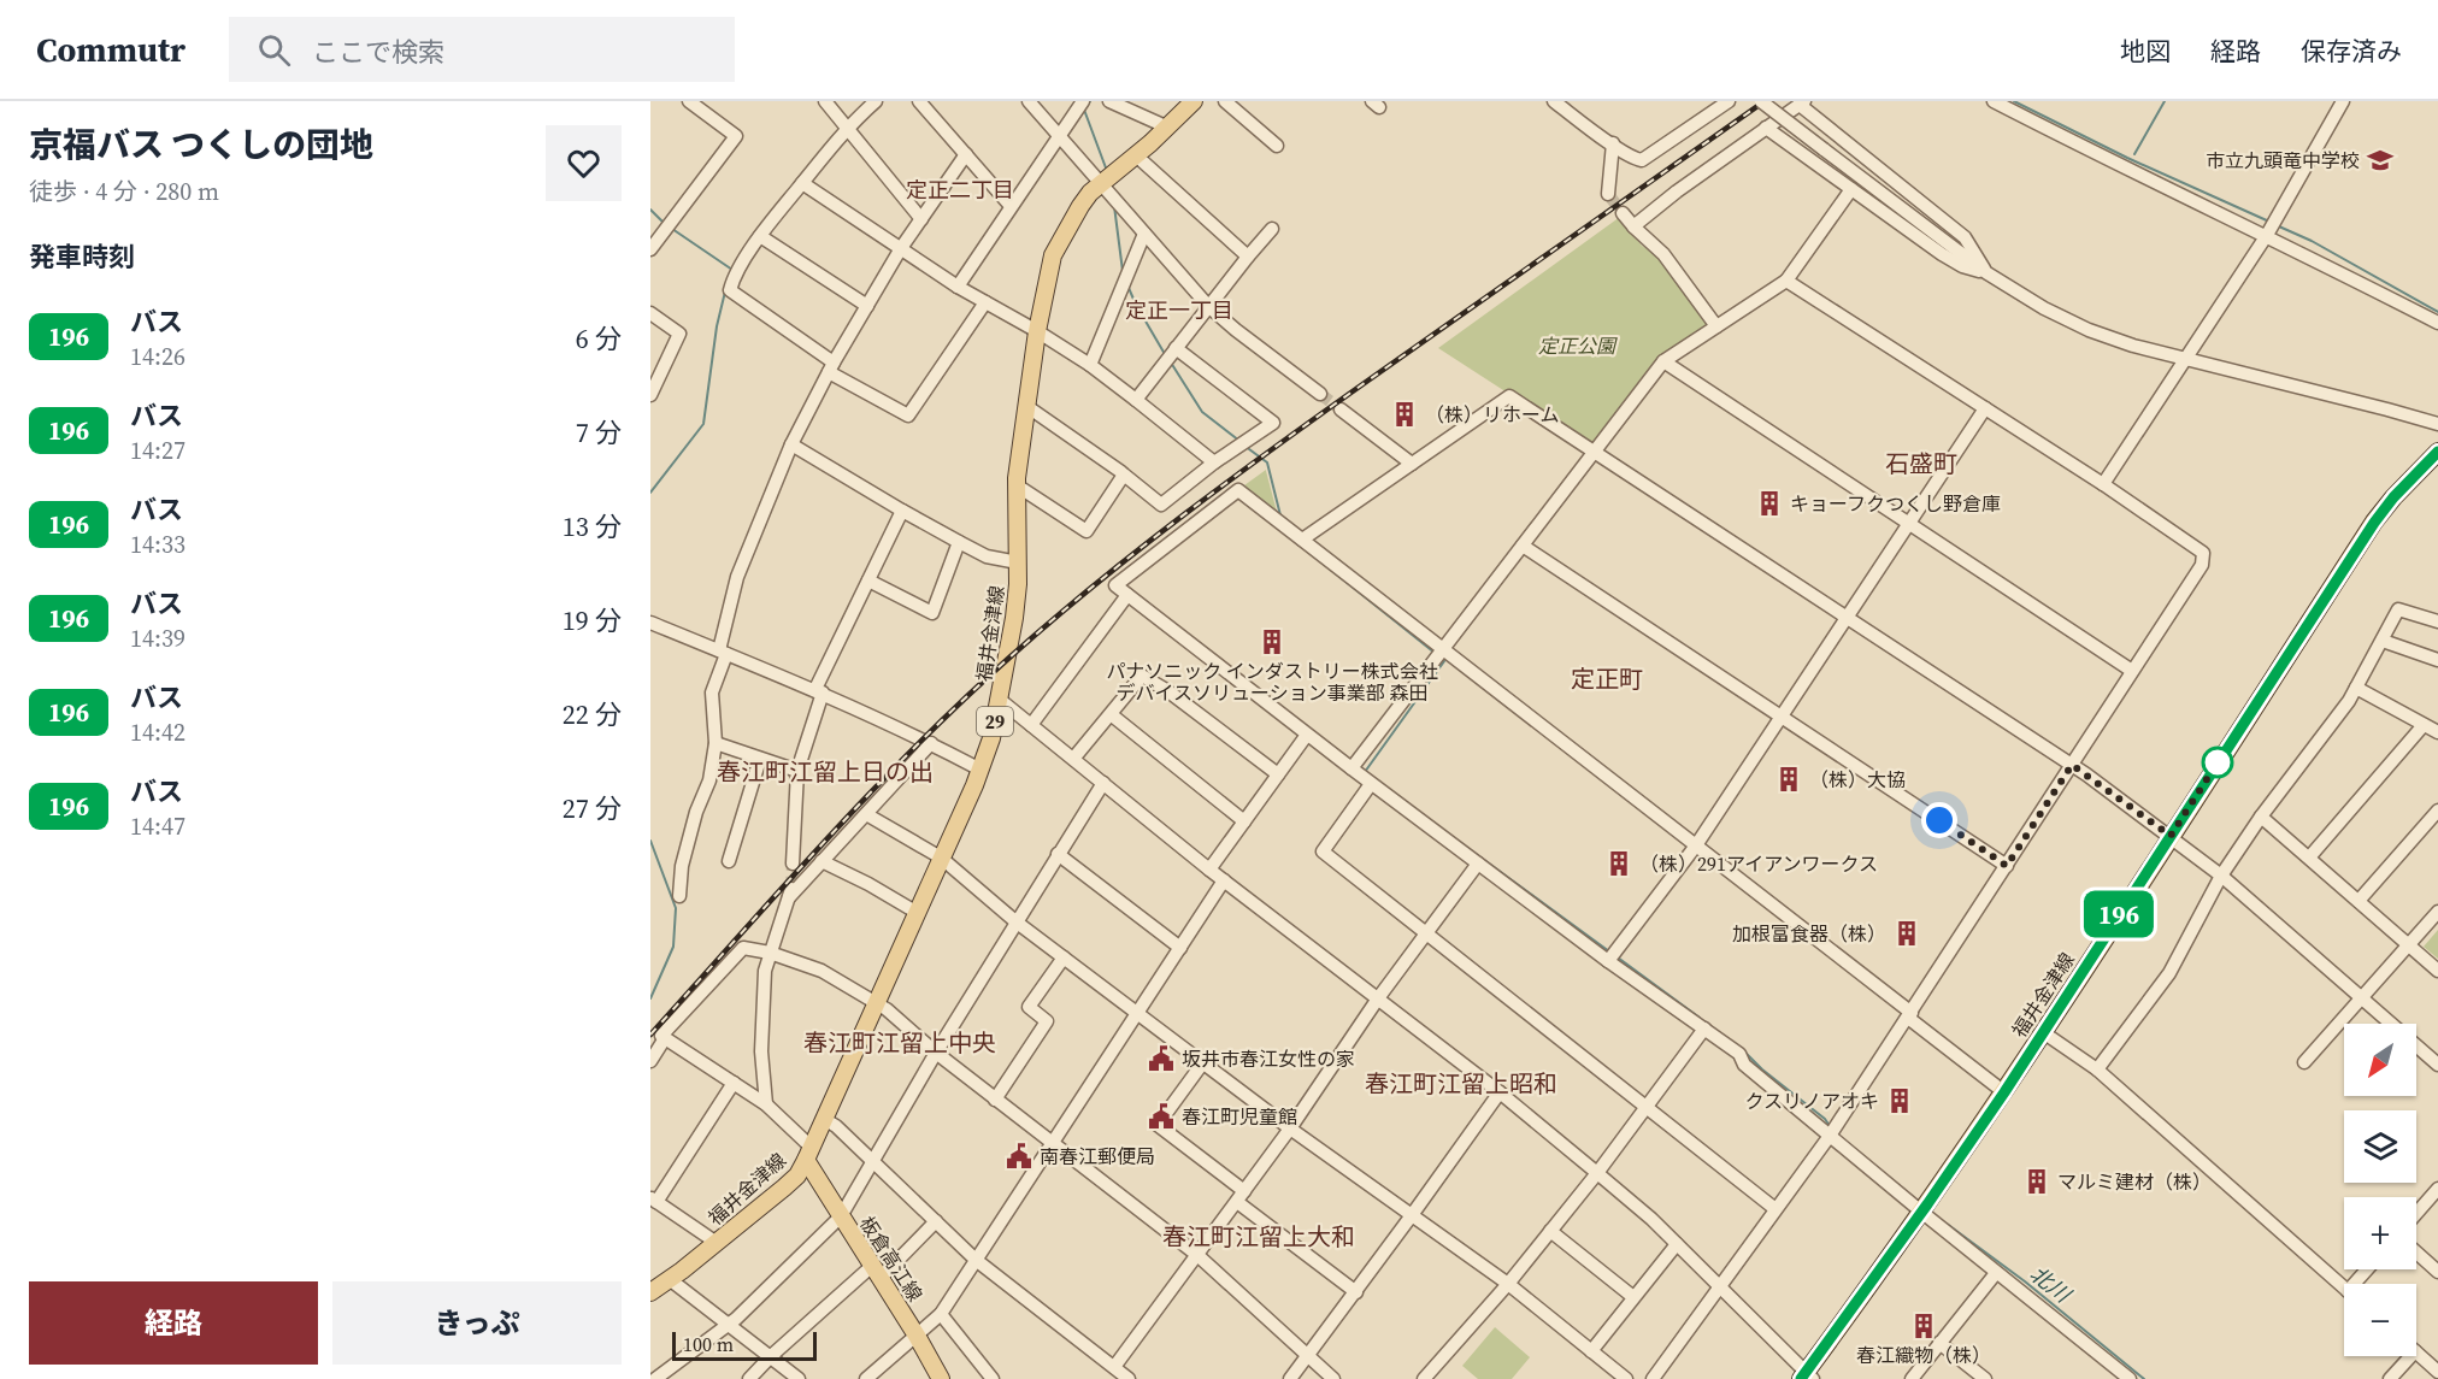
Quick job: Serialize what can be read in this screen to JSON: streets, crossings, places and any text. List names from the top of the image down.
{
  "streets": {
    "main road": ["福井金津線", "29", "板倉高江線"]
  },
  "crossings": [
    ["福井金津線", "板倉高江線"]
  ],
  "districts": [
    "定正二丁目",
    "定正一丁目",
    "石盛町",
    "定正町",
    "春江町江留上日の出",
    "春江町江留上中央",
    "春江町江留上昭和",
    "春江町江留上大和"
  ],
  "water": ["北川"],
  "parks": ["定正公園"],
  "places": {
    "school or university": ["市立九頭竜中学校"],
    "building": [
      "（株）リホーム",
      "キョーフクつくし野倉庫",
      "パナソニック インダストリー株式会社 デバイスソリューション事業部 森田",
      "（株）大協",
      "（株）291アイアンワークス",
      "加根富食器（株）",
      "クスリノアオキ",
      "マルミ建材（株）",
      "春江織物（株）"
    ],
    "public building": ["坂井市春江女性の家", "春江町児童館", "南春江郵便局"]
  },
  "lines": ["bus line 196"],
  "scale_bar": "100 m",
  "north": "bottom left",
  "page": {
    "header": "Commutr",
    "search": "ここで検索",
    "nav": ["地図", "経路", "保存済み"],
    "heading": [
      ["京福バス つくしの団地", "徒歩 · 4 分 · 280 m"],
      "発車時刻"
    ],
    "on_map": "196",
    "list": [
      {
        "mark": "196",
        "name": "バス",
        "note": "14:26",
        "value": "6 分"
      },
      {
        "mark": "196",
        "name": "バス",
        "note": "14:27",
        "value": "7 分"
      },
      {
        "mark": "196",
        "name": "バス",
        "note": "14:33",
        "value": "13 分"
      },
      {
        "mark": "196",
        "name": "バス",
        "note": "14:39",
        "value": "19 分"
      },
      {
        "mark": "196",
        "name": "バス",
        "note": "14:42",
        "value": "22 分"
      },
      {
        "mark": "196",
        "name": "バス",
        "note": "14:47",
        "value": "27 分"
      }
    ],
    "map_buttons": ["+", "−"],
    "buttons": ["経路", "きっぷ"],
    "scale": "100 m"
  }
}
